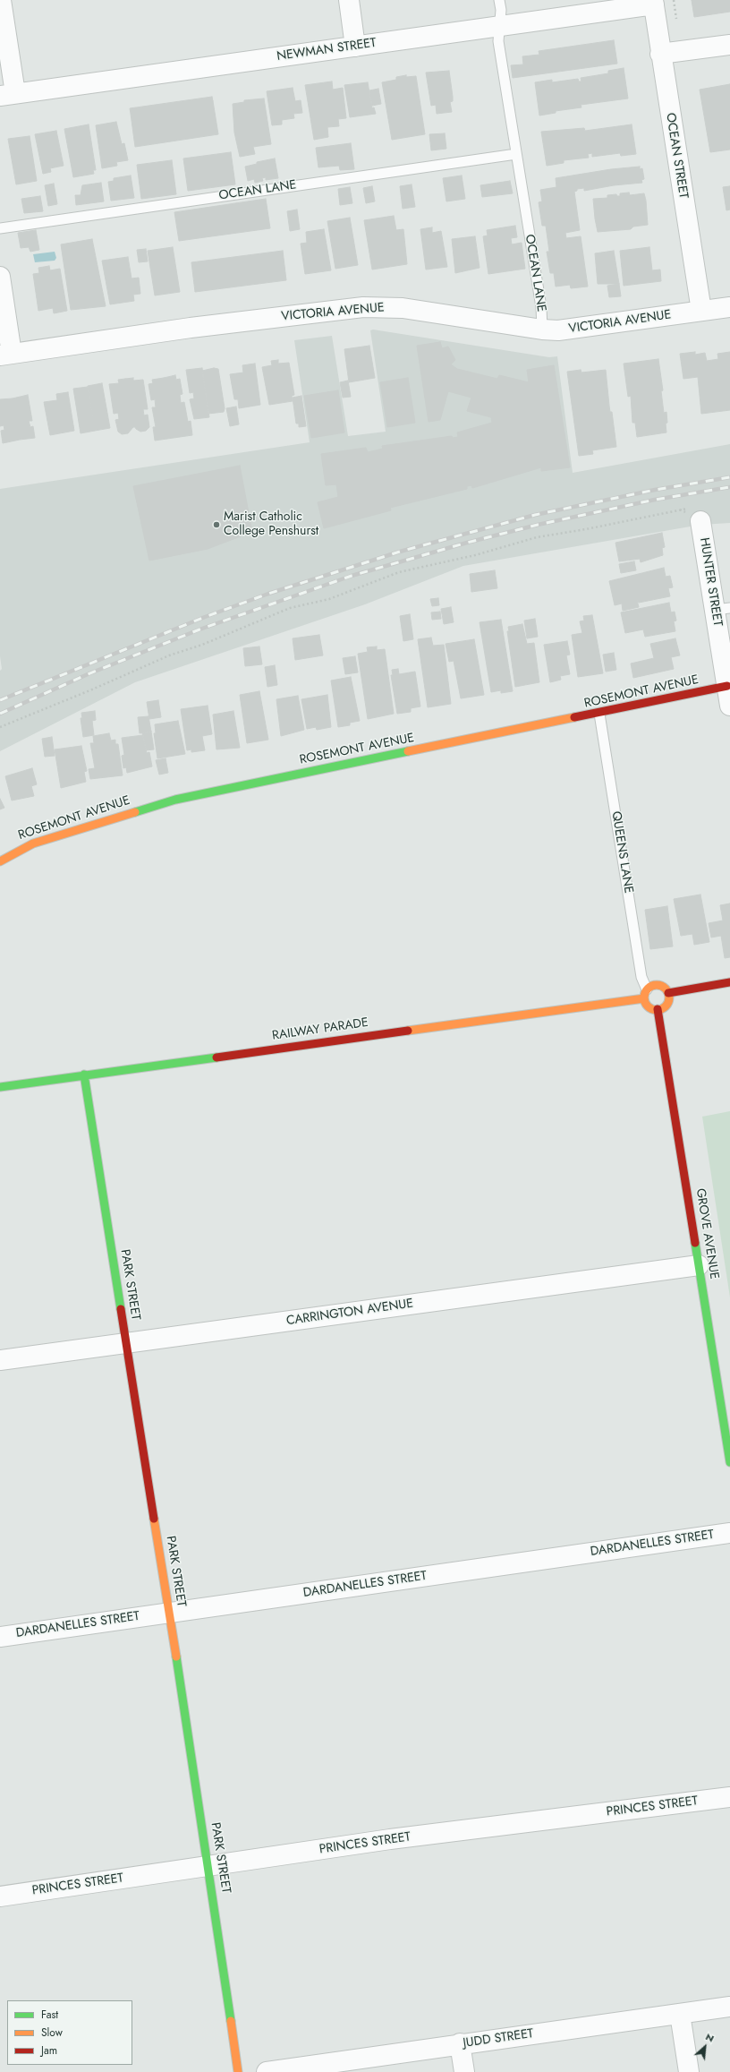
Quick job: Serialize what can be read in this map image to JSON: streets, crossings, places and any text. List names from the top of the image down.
{
  "streets": {
    "street": [
      "NEWMAN STREET",
      "OCEAN STREET",
      "VICTORIA AVENUE",
      "HUNTER STREET",
      "ROSEMONT AVENUE",
      "RAILWAY PARADE",
      "GROVE AVENUE",
      "PARK STREET",
      "CARRINGTON AVENUE",
      "DARDANELLES STREET",
      "PRINCES STREET",
      "JUDD STREET"
    ],
    "lane": ["OCEAN LANE", "QUEENS LANE"]
  },
  "crossings": [
    ["NEWMAN STREET", "OCEAN STREET"],
    ["NEWMAN STREET", "OCEAN LANE"],
    ["OCEAN STREET", "VICTORIA AVENUE"],
    ["OCEAN LANE", "VICTORIA AVENUE"],
    ["HUNTER STREET", "ROSEMONT AVENUE"],
    ["ROSEMONT AVENUE", "QUEENS LANE"],
    ["QUEENS LANE", "RAILWAY PARADE"],
    ["QUEENS LANE", "GROVE AVENUE"],
    ["RAILWAY PARADE", "GROVE AVENUE"],
    ["RAILWAY PARADE", "PARK STREET"],
    ["GROVE AVENUE", "CARRINGTON AVENUE"],
    ["PARK STREET", "CARRINGTON AVENUE"],
    ["PARK STREET", "DARDANELLES STREET"],
    ["PARK STREET", "PRINCES STREET"]
  ],
  "places": ["Marist Catholic College Penshurst"],
  "legend": ["Fast", "Slow", "Jam"],
  "north": "top right"
}
